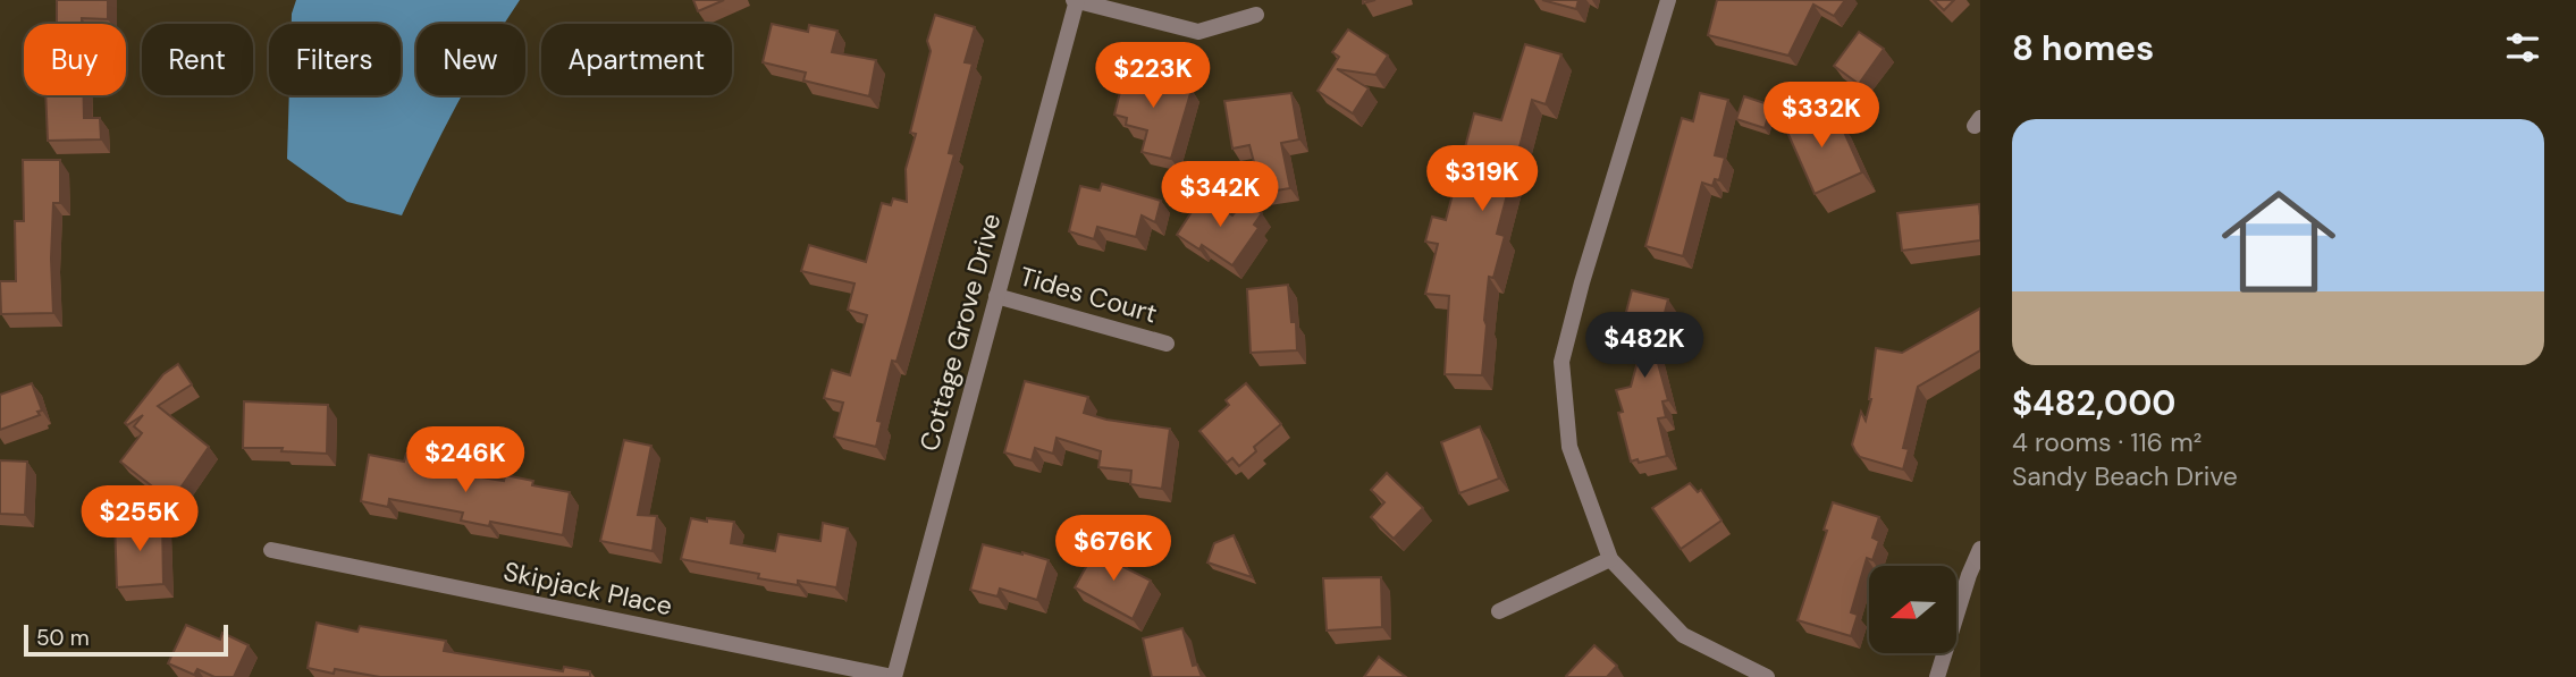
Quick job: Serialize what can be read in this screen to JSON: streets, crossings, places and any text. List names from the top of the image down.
{
  "streets": {
    "street": ["Tides Court", "Cottage Grove Drive", "Skipjack Place"]
  },
  "crossings": [
    ["Tides Court", "Cottage Grove Drive"],
    ["Cottage Grove Drive", "Skipjack Place"]
  ],
  "scale_bar": "50 m",
  "north": "left",
  "page": {
    "heading": "8 homes",
    "chip": [
      "Buy",
      "Rent",
      "Filters",
      "New",
      "Apartment"
    ],
    "price": [
      "$223K",
      "$332K",
      "$319K",
      "$342K",
      "$482K",
      "$246K",
      "$255K",
      "$676K"
    ],
    "list": [
      {
        "name": "$482,000",
        "note": "4 rooms · 116 m² · Sandy Beach Drive"
      }
    ],
    "scale": "50 m"
  }
}
